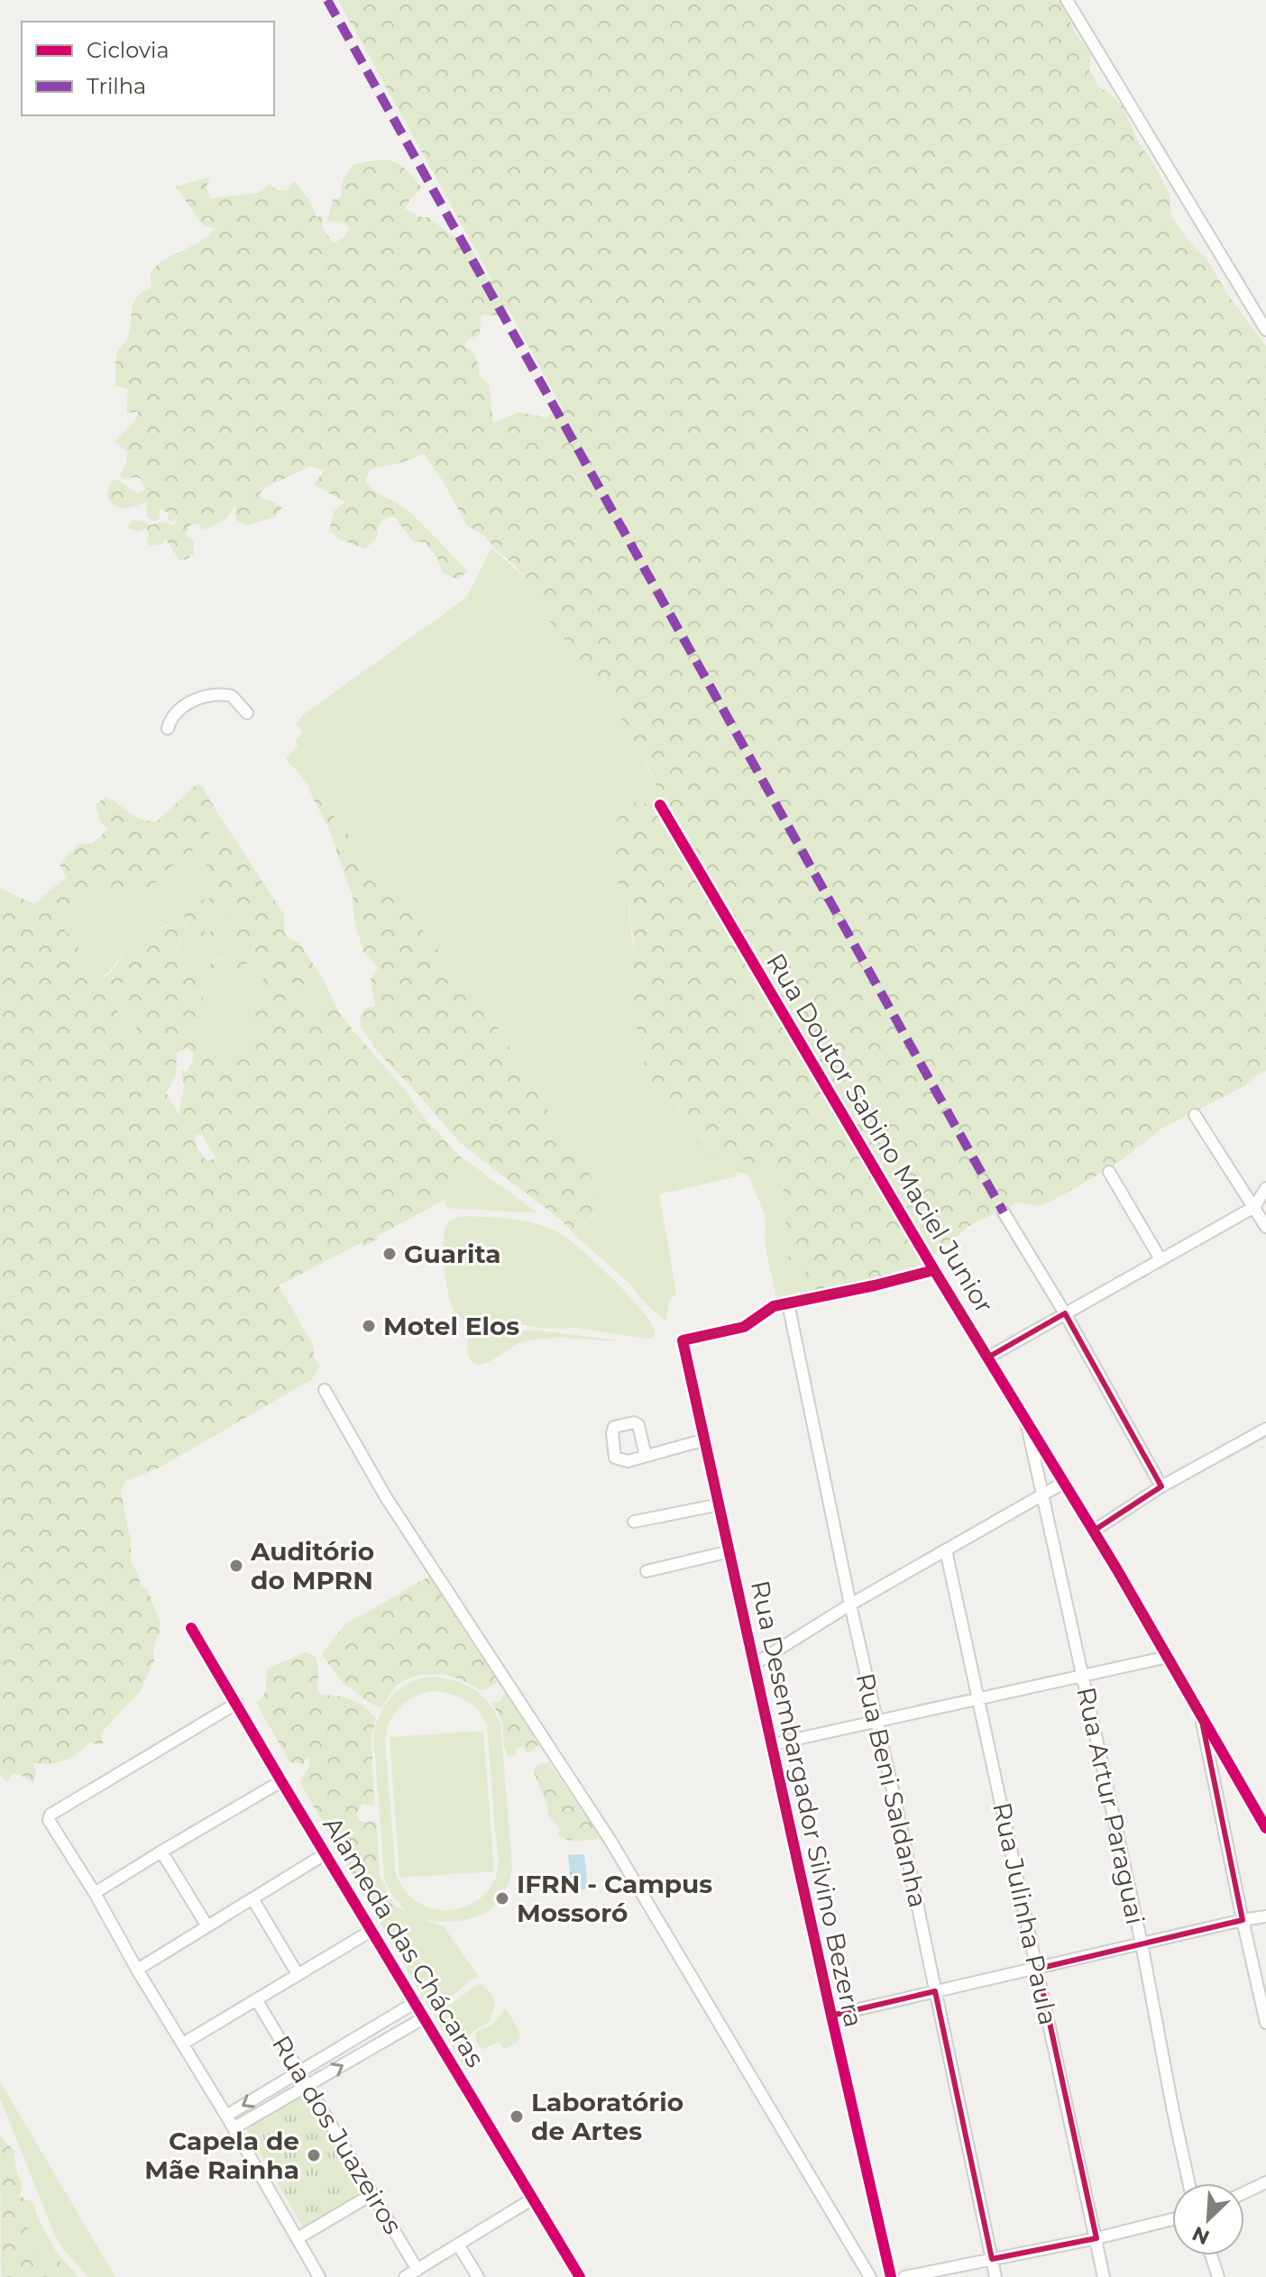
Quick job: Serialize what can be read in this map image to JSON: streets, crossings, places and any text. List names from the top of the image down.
{
  "streets": {
    "street": [
      "Rua Doutor Sabino Maciel Junior",
      "Rua Beni Saldanha",
      "Rua Desembargador Silvino Bezerra",
      "Rua Artur Paraguai",
      "Rua Julinha Paula",
      "Alameda das Chácaras",
      "Rua dos Juazeiros"
    ]
  },
  "crossings": [
    ["Rua Doutor Sabino Maciel Junior", "Rua Artur Paraguai"],
    ["Rua Beni Saldanha", "Rua Desembargador Silvino Bezerra"]
  ],
  "places": [
    "Guarita",
    "Motel Elos",
    "Auditório do MPRN",
    "IFRN - Campus Mossoró",
    "Laboratório de Artes",
    "Capela de Mãe Rainha"
  ],
  "legend": ["Ciclovia", "Trilha"],
  "north": "bottom left"
}
